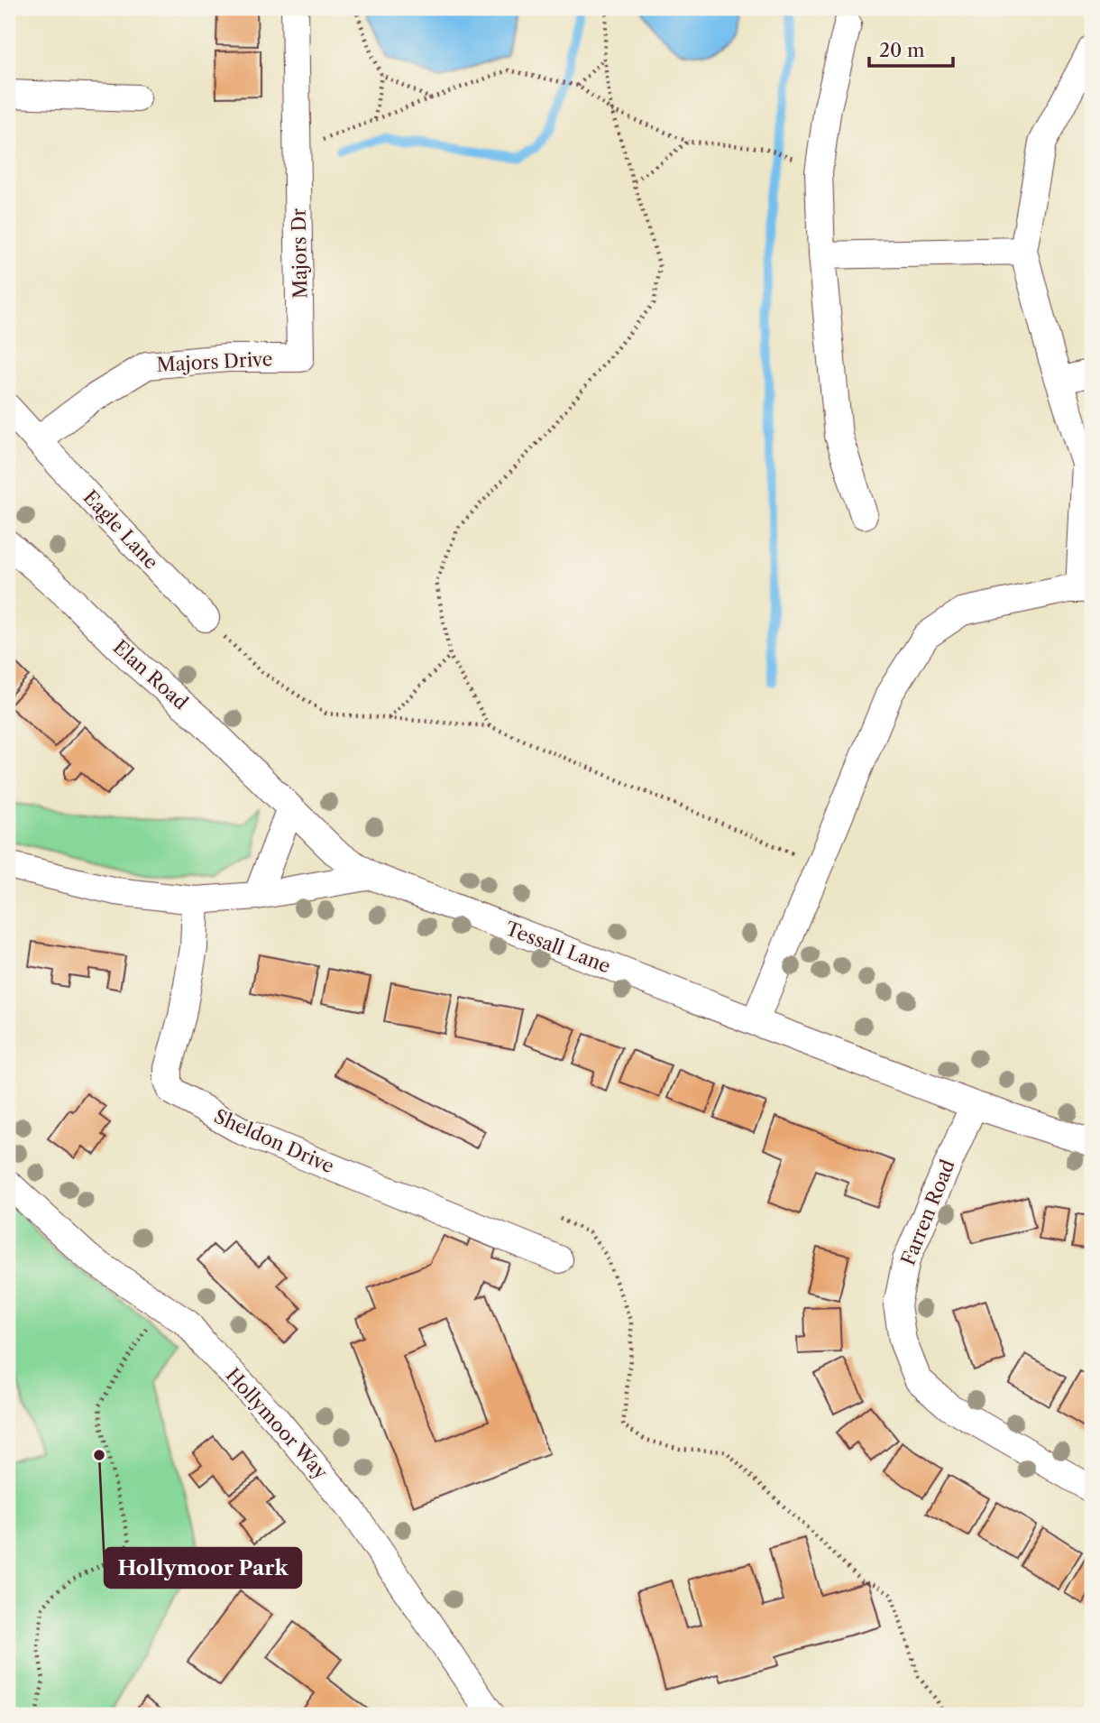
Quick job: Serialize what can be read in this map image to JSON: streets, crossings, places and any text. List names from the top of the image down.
{
  "streets": {
    "street": [
      "Majors Dr",
      "Majors Drive",
      "Eagle Lane",
      "Elan Road",
      "Tessall Lane",
      "Sheldon Drive",
      "Farren Road",
      "Hollymoor Way"
    ]
  },
  "crossings": [
    ["Majors Dr", "Majors Drive"],
    ["Majors Drive", "Eagle Lane"],
    ["Elan Road", "Tessall Lane"],
    ["Tessall Lane", "Farren Road"]
  ],
  "places": ["Hollymoor Park"],
  "scale_bar": "20 m"
}
